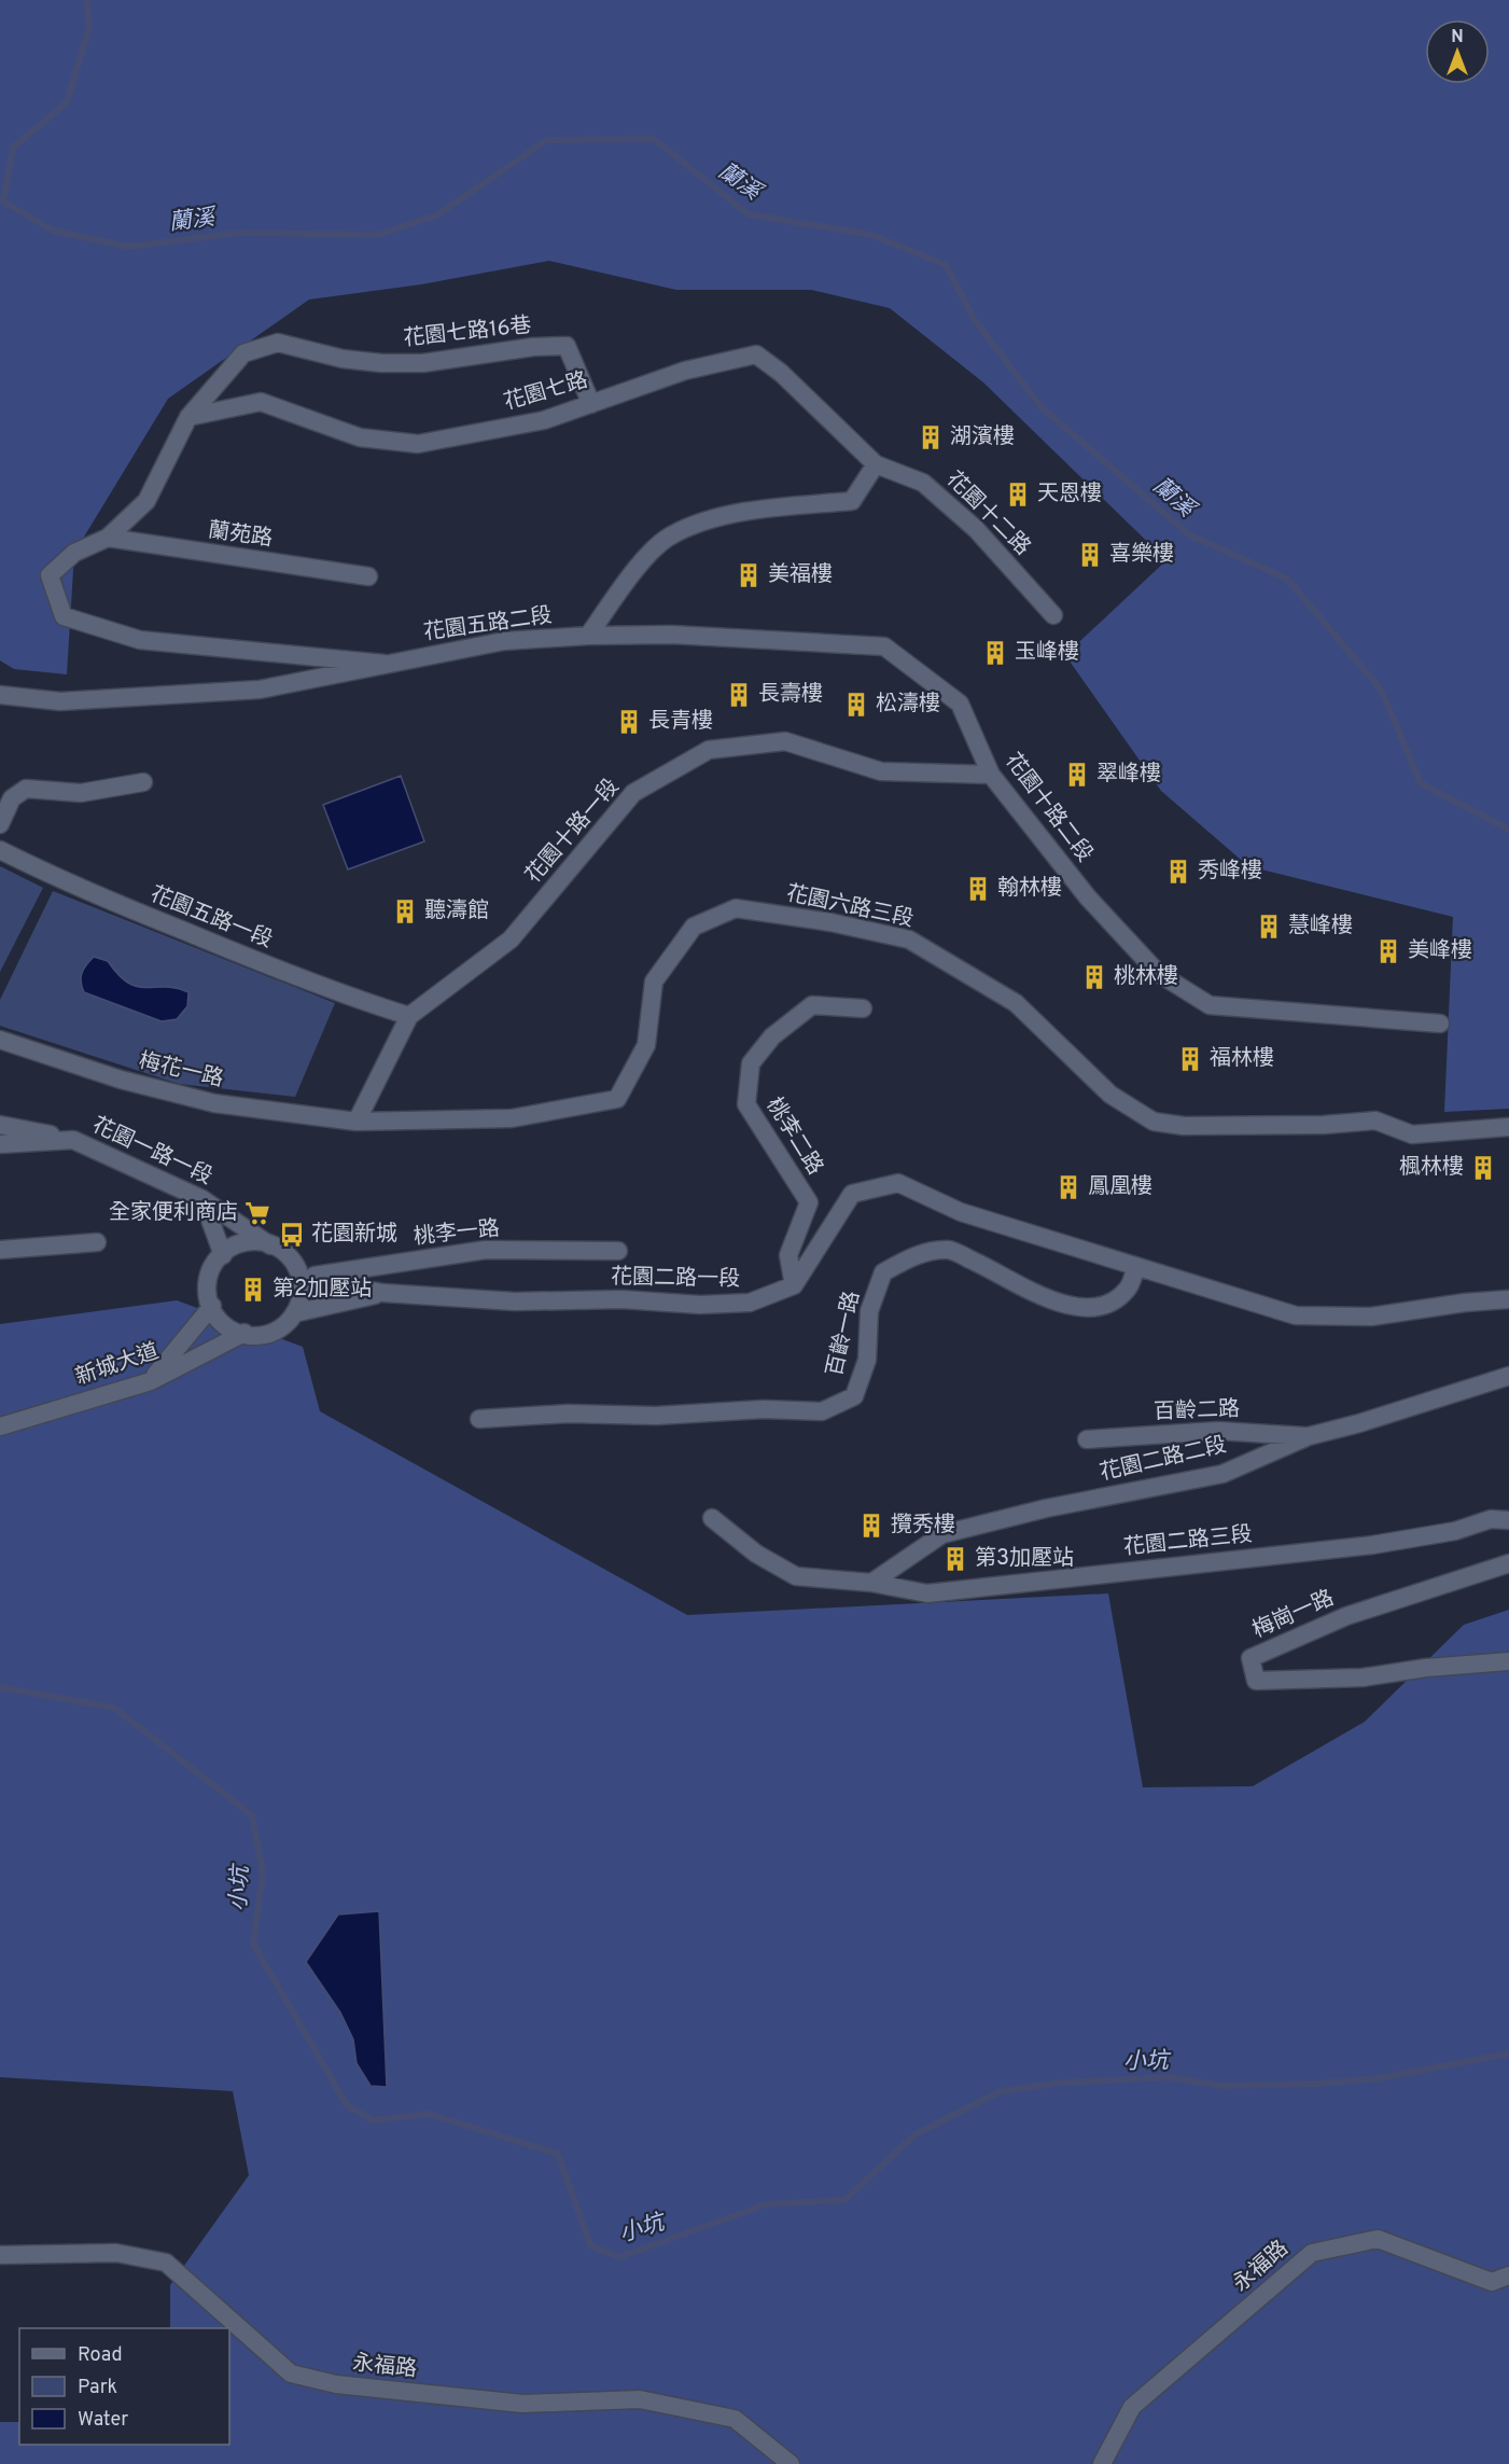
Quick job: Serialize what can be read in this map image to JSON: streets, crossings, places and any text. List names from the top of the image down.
{
  "streets": {
    "street": [
      "花園七路16巷",
      "花園七路",
      "花園十二路",
      "蘭苑路",
      "花園五路二段",
      "花園十路二段",
      "花園十路一段",
      "花園六路三段",
      "花園五路一段",
      "梅花一路",
      "桃李二路",
      "花園一路一段",
      "桃李一路",
      "花園二路一段",
      "百齡一路",
      "新城大道",
      "百齡二路",
      "花園二路二段",
      "花園二路三段",
      "梅崗一路",
      "永福路"
    ]
  },
  "crossings": [
    ["花園七路16巷", "花園七路"],
    ["花園七路", "花園十二路"],
    ["花園五路二段", "花園十路二段"],
    ["花園十路二段", "花園十路一段"],
    ["花園十路一段", "花園五路一段"],
    ["花園六路三段", "梅花一路"],
    ["桃李二路", "花園二路一段"],
    ["花園一路一段", "桃李一路"],
    ["花園一路一段", "花園二路一段"],
    ["花園一路一段", "新城大道"],
    ["桃李一路", "花園二路一段"],
    ["桃李一路", "新城大道"],
    ["花園二路一段", "新城大道"],
    ["百齡二路", "花園二路二段"],
    ["花園二路二段", "花園二路三段"]
  ],
  "water": ["蘭溪", "小坑"],
  "places": {
    "building": [
      "湖濱樓",
      "天恩樓",
      "喜樂樓",
      "美福樓",
      "玉峰樓",
      "長壽樓",
      "松濤樓",
      "長青樓",
      "翠峰樓",
      "秀峰樓",
      "翰林樓",
      "聽濤館",
      "慧峰樓",
      "美峰樓",
      "桃林樓",
      "福林樓",
      "楓林樓",
      "鳳凰樓",
      "第2加壓站",
      "攬秀樓",
      "第3加壓站"
    ],
    "supermarket": ["全家便利商店"],
    "bus stop": ["花園新城"]
  },
  "legend": ["Road", "Park", "Water"],
  "north": "top"
}
